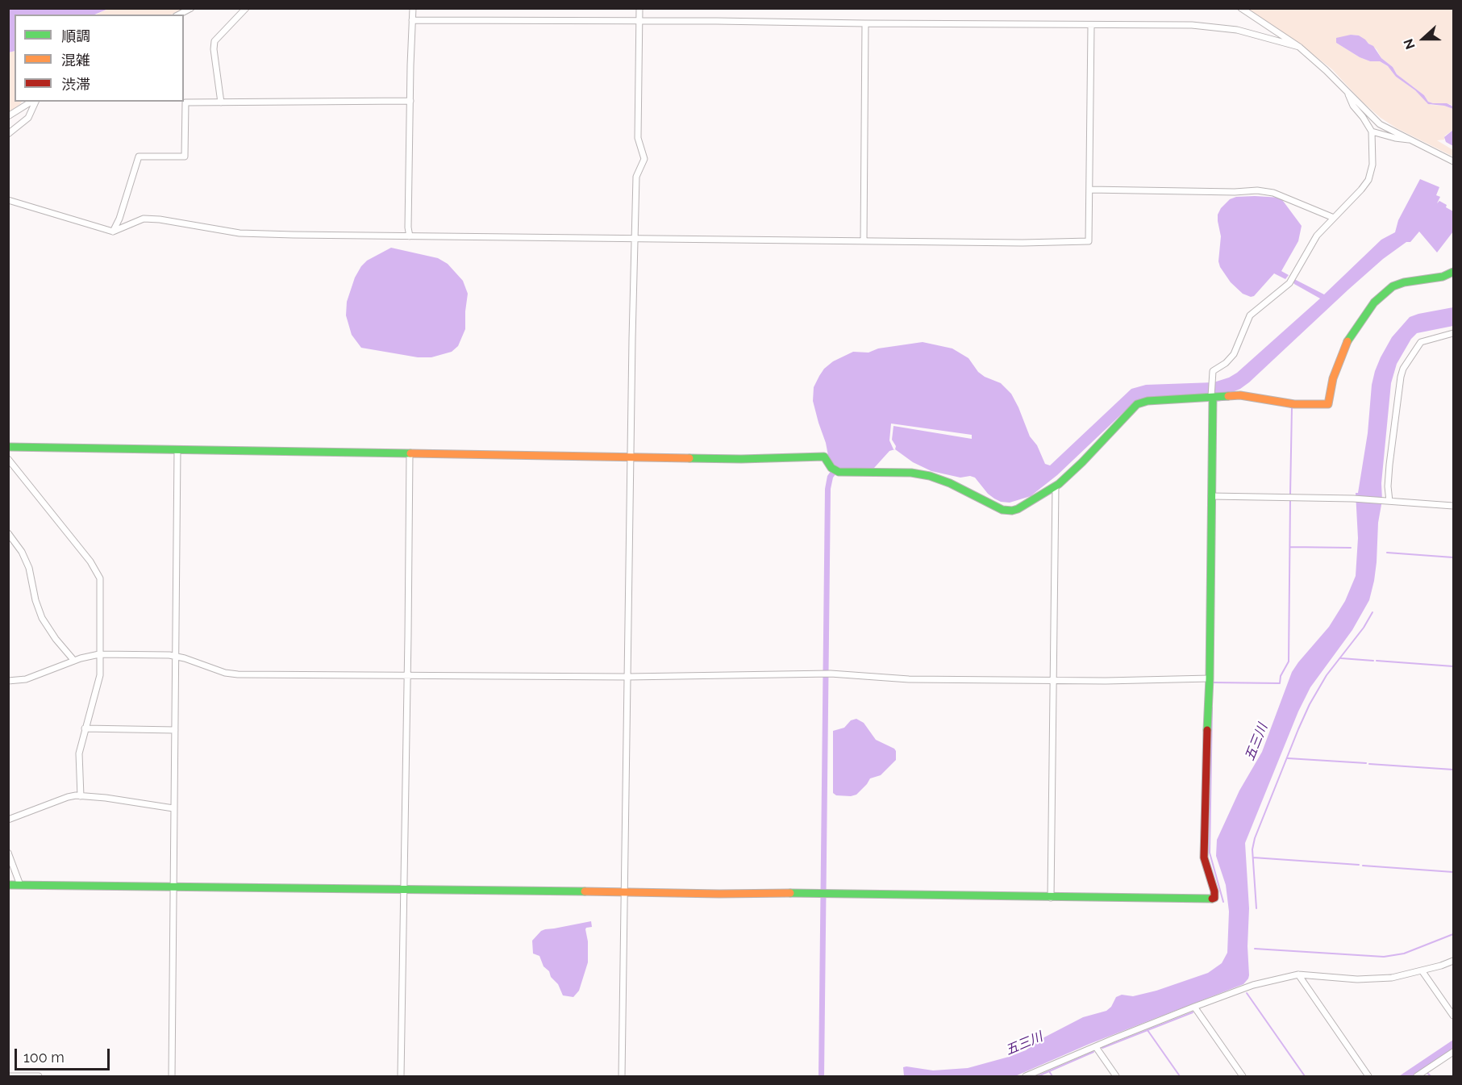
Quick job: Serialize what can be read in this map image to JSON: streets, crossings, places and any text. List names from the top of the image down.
{
  "water": ["五三川"],
  "legend": ["順調", "混雑", "渋滞"],
  "scale_bar": "100 m",
  "north": "left"
}
